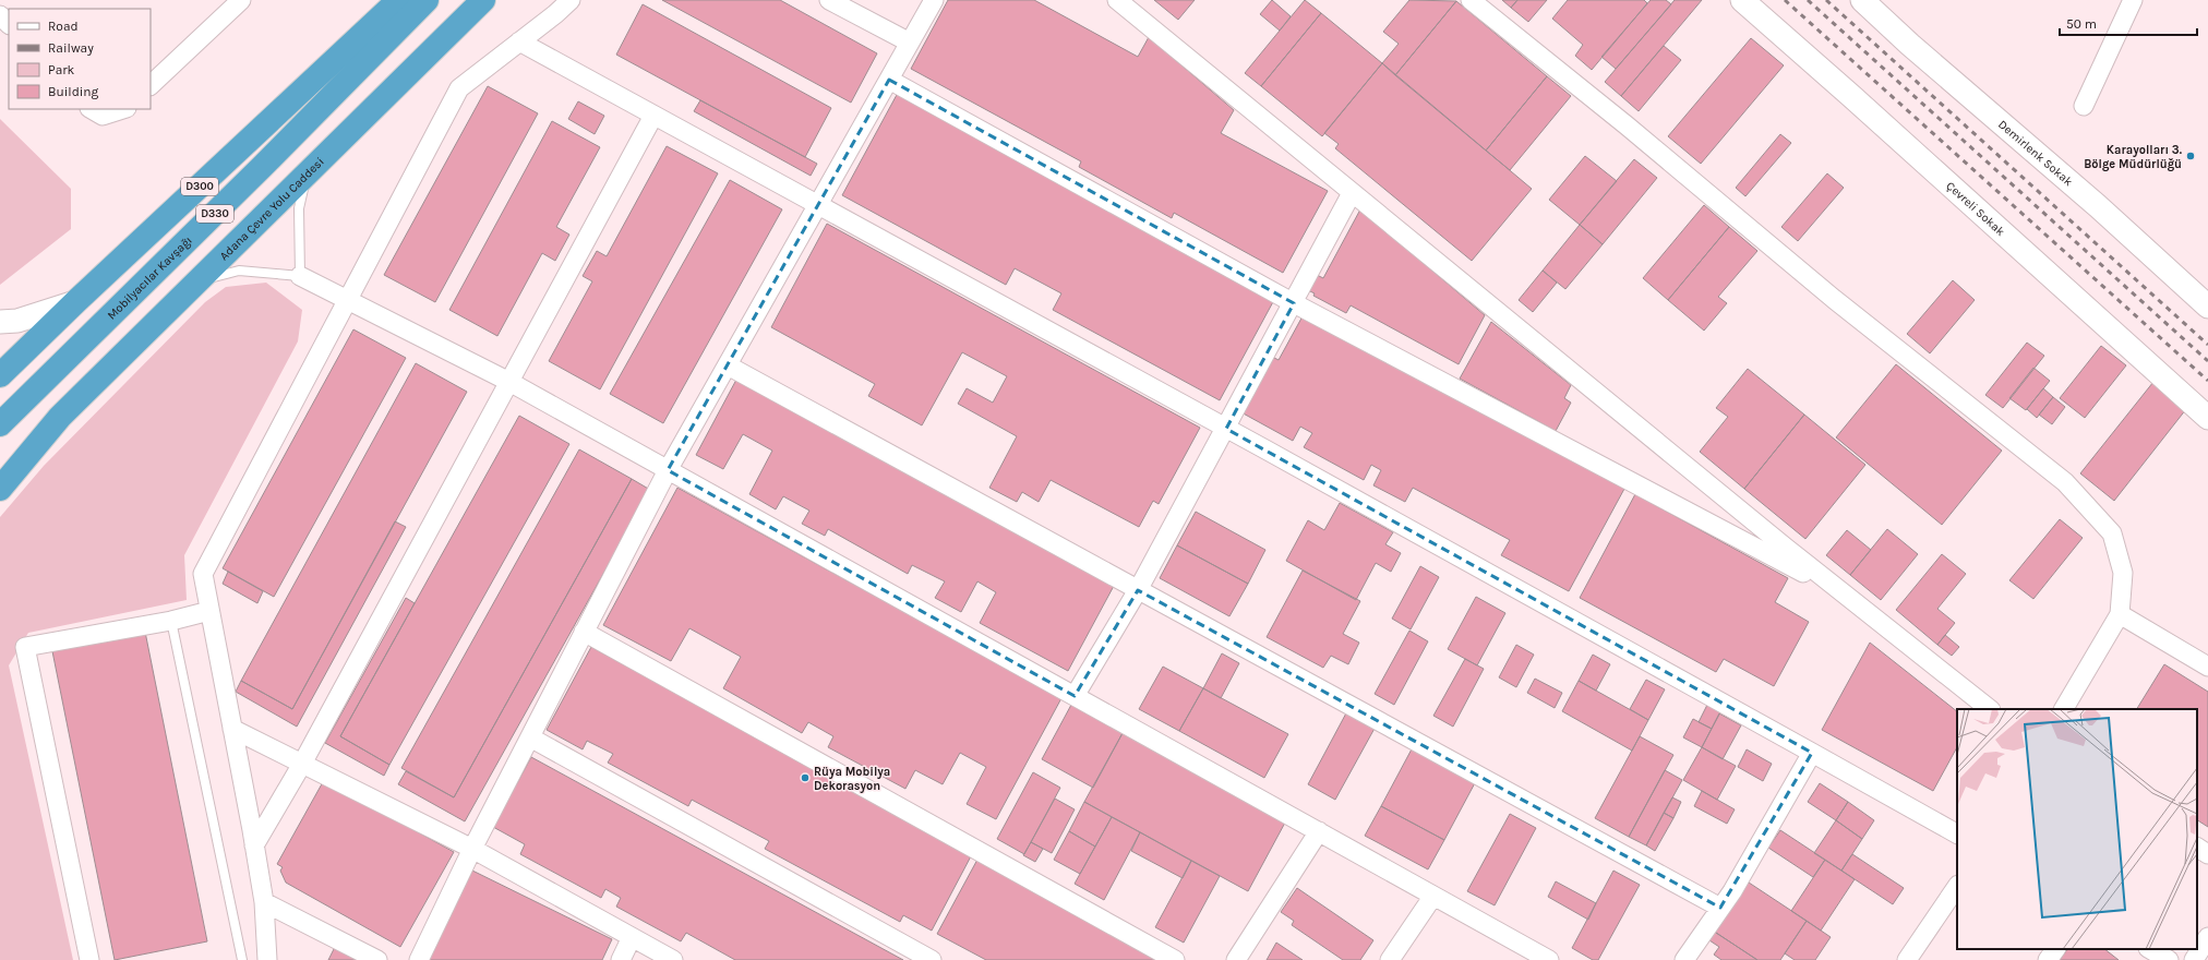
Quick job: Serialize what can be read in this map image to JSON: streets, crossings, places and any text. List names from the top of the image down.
{
  "streets": {
    "highway": [
      "D300",
      "Adana Çevre Yolu Caddesi",
      "D330",
      "Mobilyacılar Kavşağı"
    ],
    "street": ["Demirlenk Sokak", "Çevreli Sokak"]
  },
  "crossings": [
    ["Adana Çevre Yolu Caddesi", "D330"]
  ],
  "places": ["Karayolları 3. Bölge Müdürlüğü", "Rüya Mobilya Dekorasyon"],
  "legend": [
    "Road",
    "Railway",
    "Park",
    "Building"
  ],
  "scale_bar": "50 m"
}
